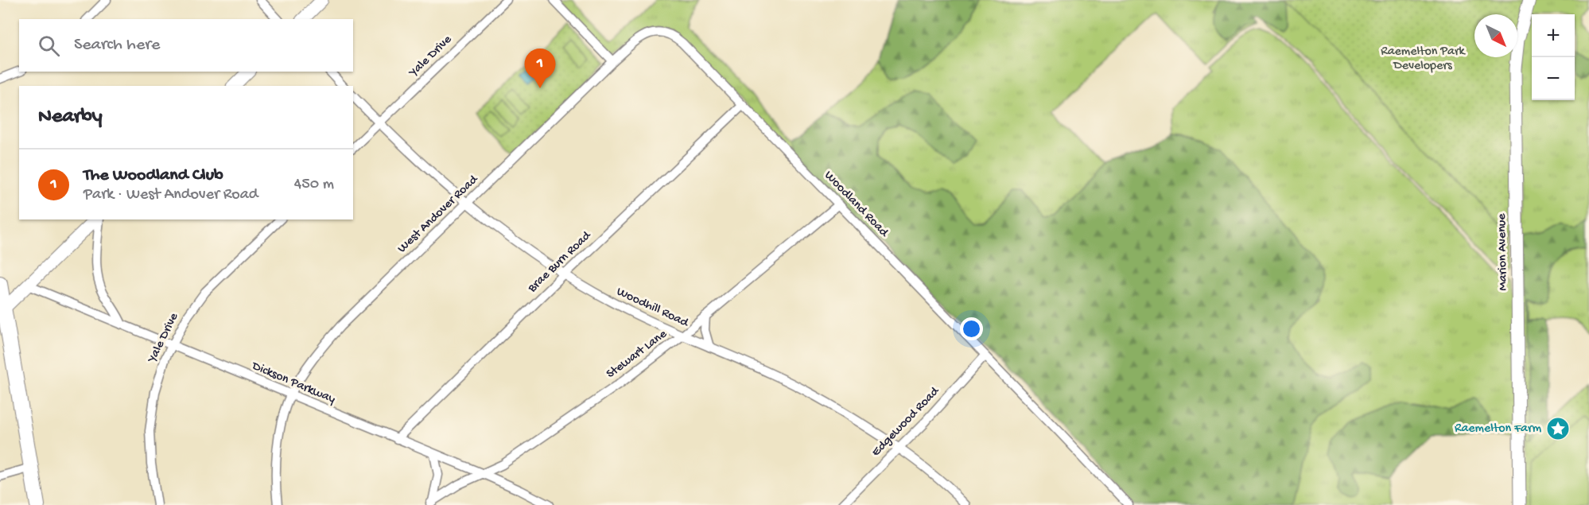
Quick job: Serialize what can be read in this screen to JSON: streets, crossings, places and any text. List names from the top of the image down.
{
  "streets": {
    "street": [
      "Yale Drive",
      "Woodland Road",
      "West Andover Road",
      "Marion Avenue",
      "Brae Burn Road",
      "Woodhill Road",
      "Stewart Lane",
      "Dickson Parkway",
      "Edgewood Road"
    ]
  },
  "crossings": [
    ["Yale Drive", "Woodhill Road"],
    ["Yale Drive", "Dickson Parkway"],
    ["Woodland Road", "West Andover Road"],
    ["Woodland Road", "Brae Burn Road"],
    ["Woodland Road", "Stewart Lane"],
    ["Woodland Road", "Edgewood Road"],
    ["West Andover Road", "Woodhill Road"],
    ["West Andover Road", "Dickson Parkway"],
    ["Brae Burn Road", "Woodhill Road"],
    ["Brae Burn Road", "Dickson Parkway"],
    ["Woodhill Road", "Stewart Lane"],
    ["Woodhill Road", "Edgewood Road"],
    ["Stewart Lane", "Dickson Parkway"]
  ],
  "parks": ["Raemelton Park Developers"],
  "places": {
    "place": ["Raemelton Farm"]
  },
  "north": "bottom right",
  "page": {
    "map_buttons": ["+", "−"],
    "search": "Search here",
    "pins": "1",
    "heading": "Nearby",
    "list": [
      {
        "mark": "1",
        "name": "The Woodland Club",
        "note": "Park · West Andover Road",
        "value": "450 m"
      }
    ]
  }
}
